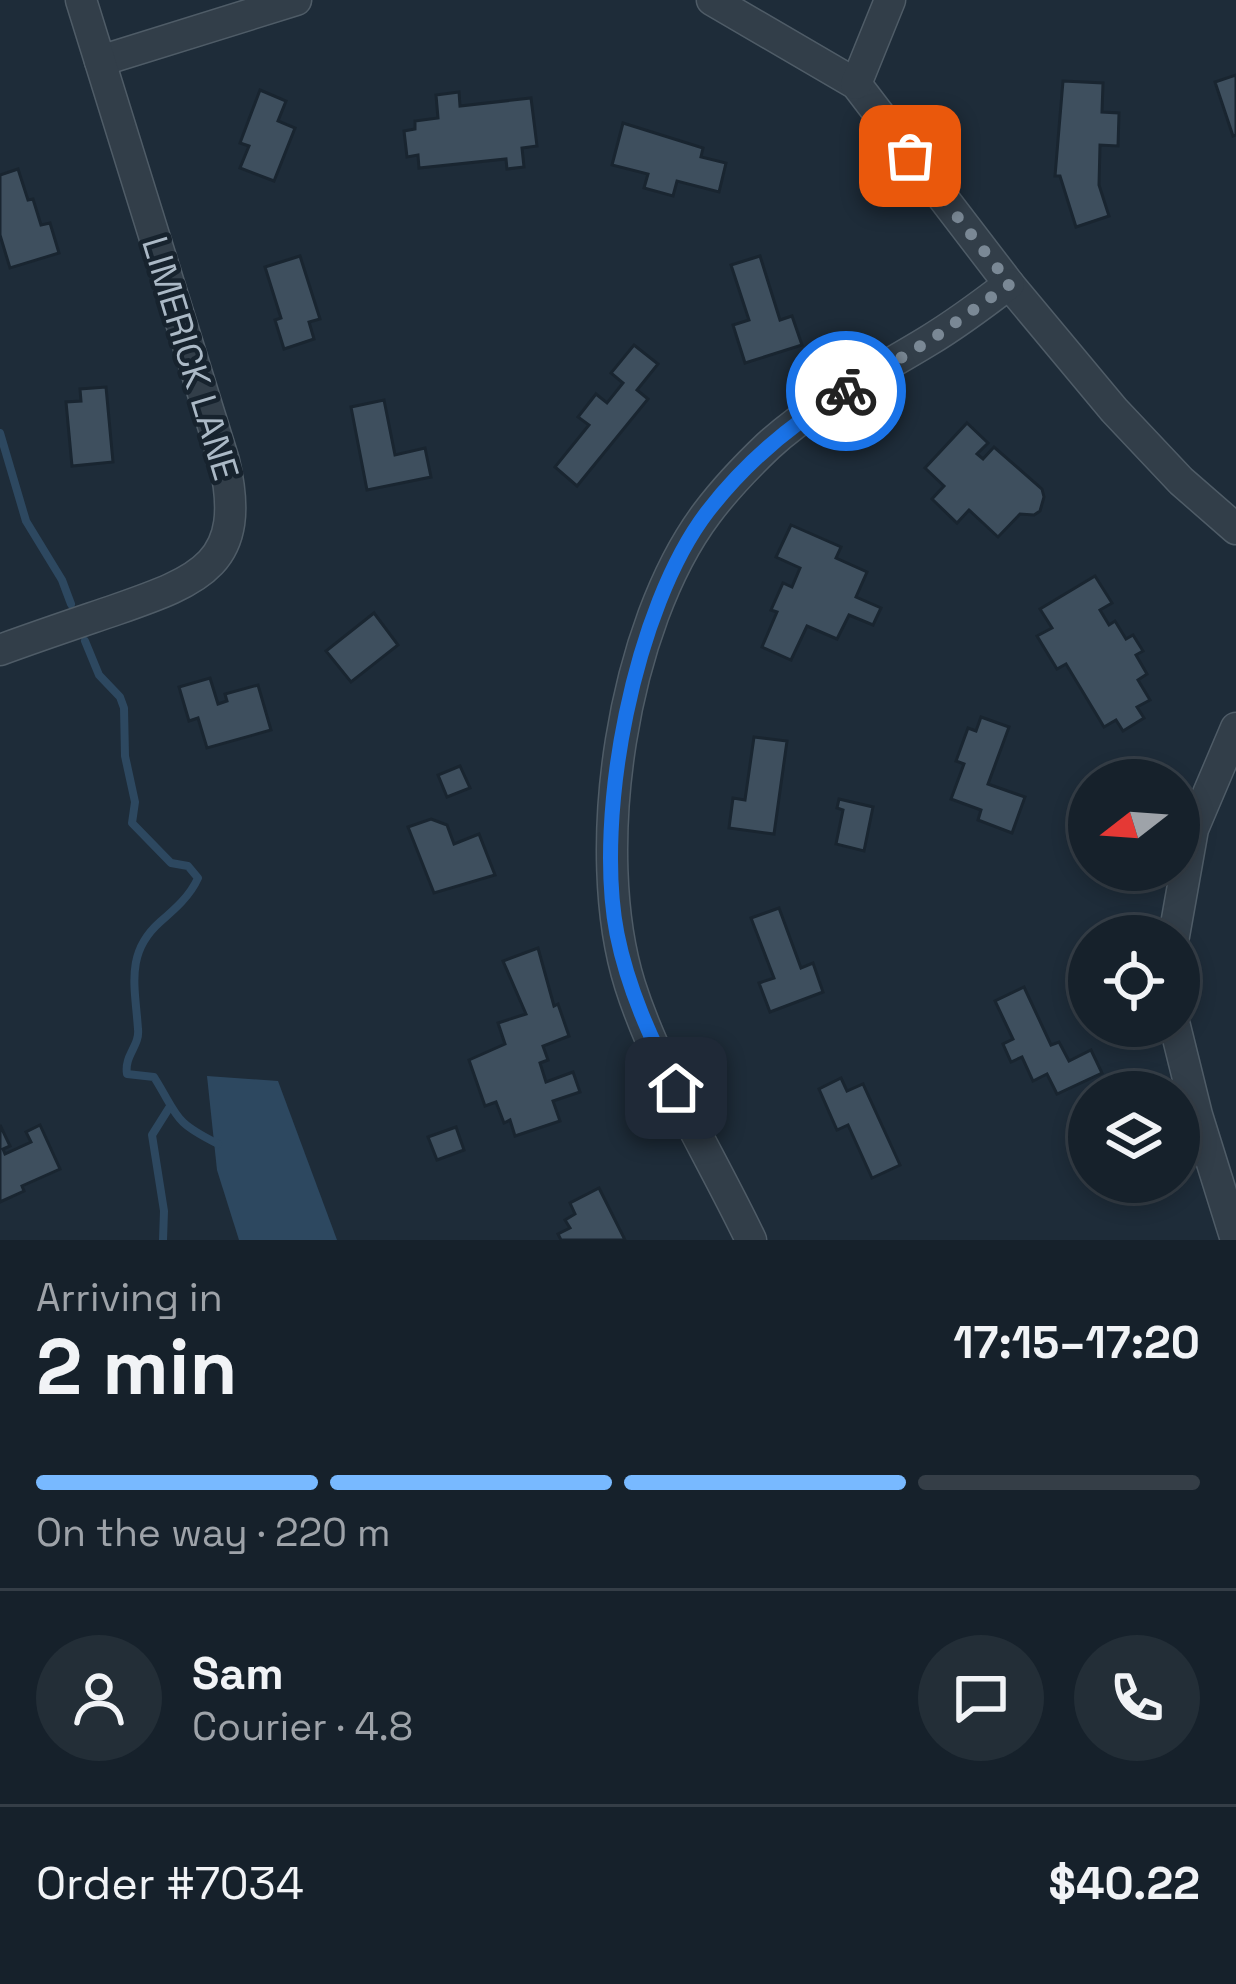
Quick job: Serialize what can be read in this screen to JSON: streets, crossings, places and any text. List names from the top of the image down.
{
  "streets": {
    "street": ["LIMERICK LANE"]
  },
  "north": "left",
  "page": {
    "heading": ["2 min", "Arriving in", "17:15–17:20"],
    "panel": [
      "Sam",
      "Courier · 4.8",
      "Order #7034",
      "$40.22"
    ],
    "bar": "On the way · 220 m"
  }
}
